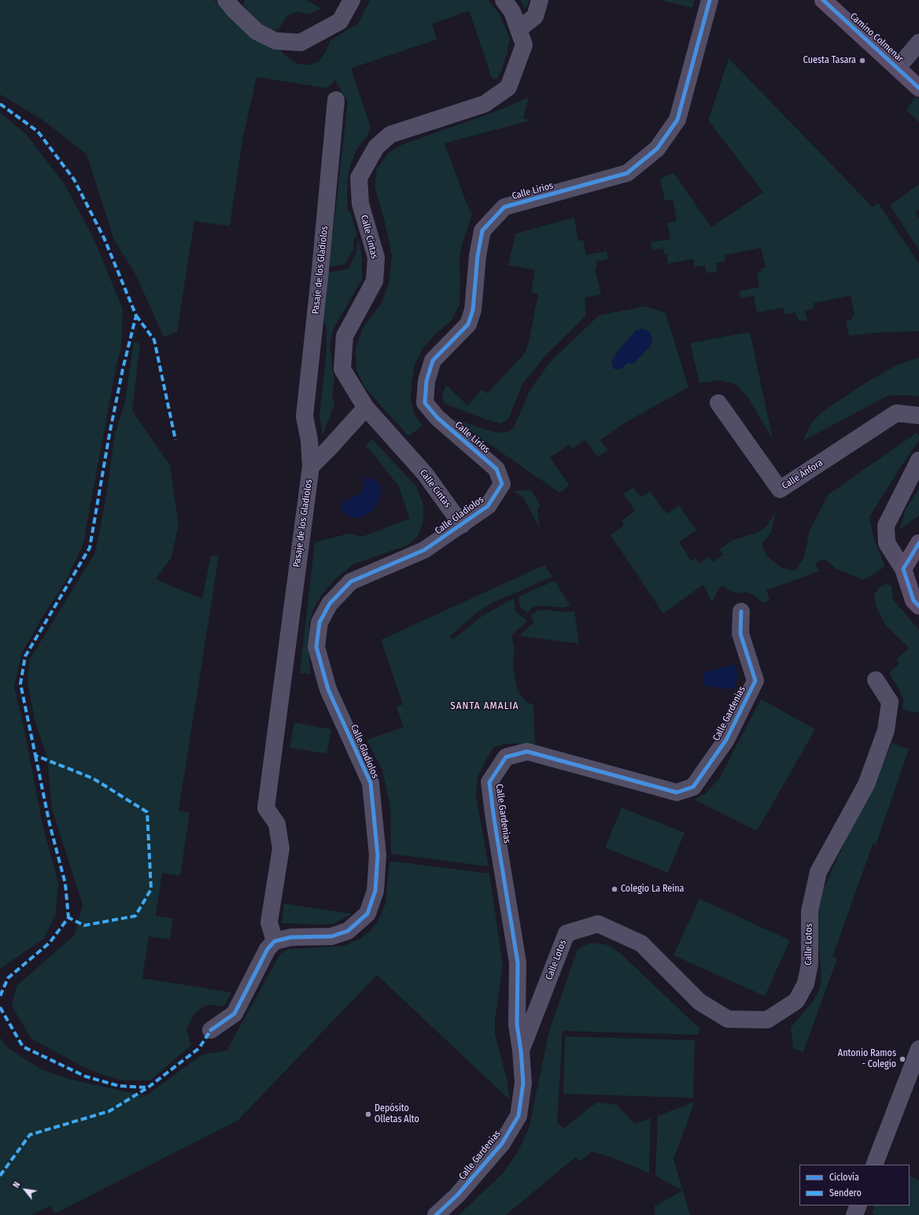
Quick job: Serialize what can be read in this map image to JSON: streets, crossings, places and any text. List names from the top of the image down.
{
  "streets": {
    "main road": ["Camino Colmenar"],
    "street": [
      "Calle Lirios",
      "Calle Cintas",
      "Pasaje de los Gladiolos",
      "Calle Ánfora",
      "Calle Gladiolos",
      "Calle Gardenias",
      "Calle Lotos"
    ]
  },
  "crossings": [
    ["Calle Lirios", "Calle Gladiolos"],
    ["Calle Cintas", "Calle Gladiolos"],
    ["Pasaje de los Gladiolos", "Calle Gladiolos"],
    ["Calle Gardenias", "Calle Lotos"]
  ],
  "districts": ["SANTA AMALIA"],
  "places": [
    "Cuesta Tasara",
    "Colegio La Reina",
    "Antonio Ramos - Colegio",
    "Depósito Olletas Alto"
  ],
  "legend": ["Ciclovía", "Sendero"],
  "north": "top left"
}
